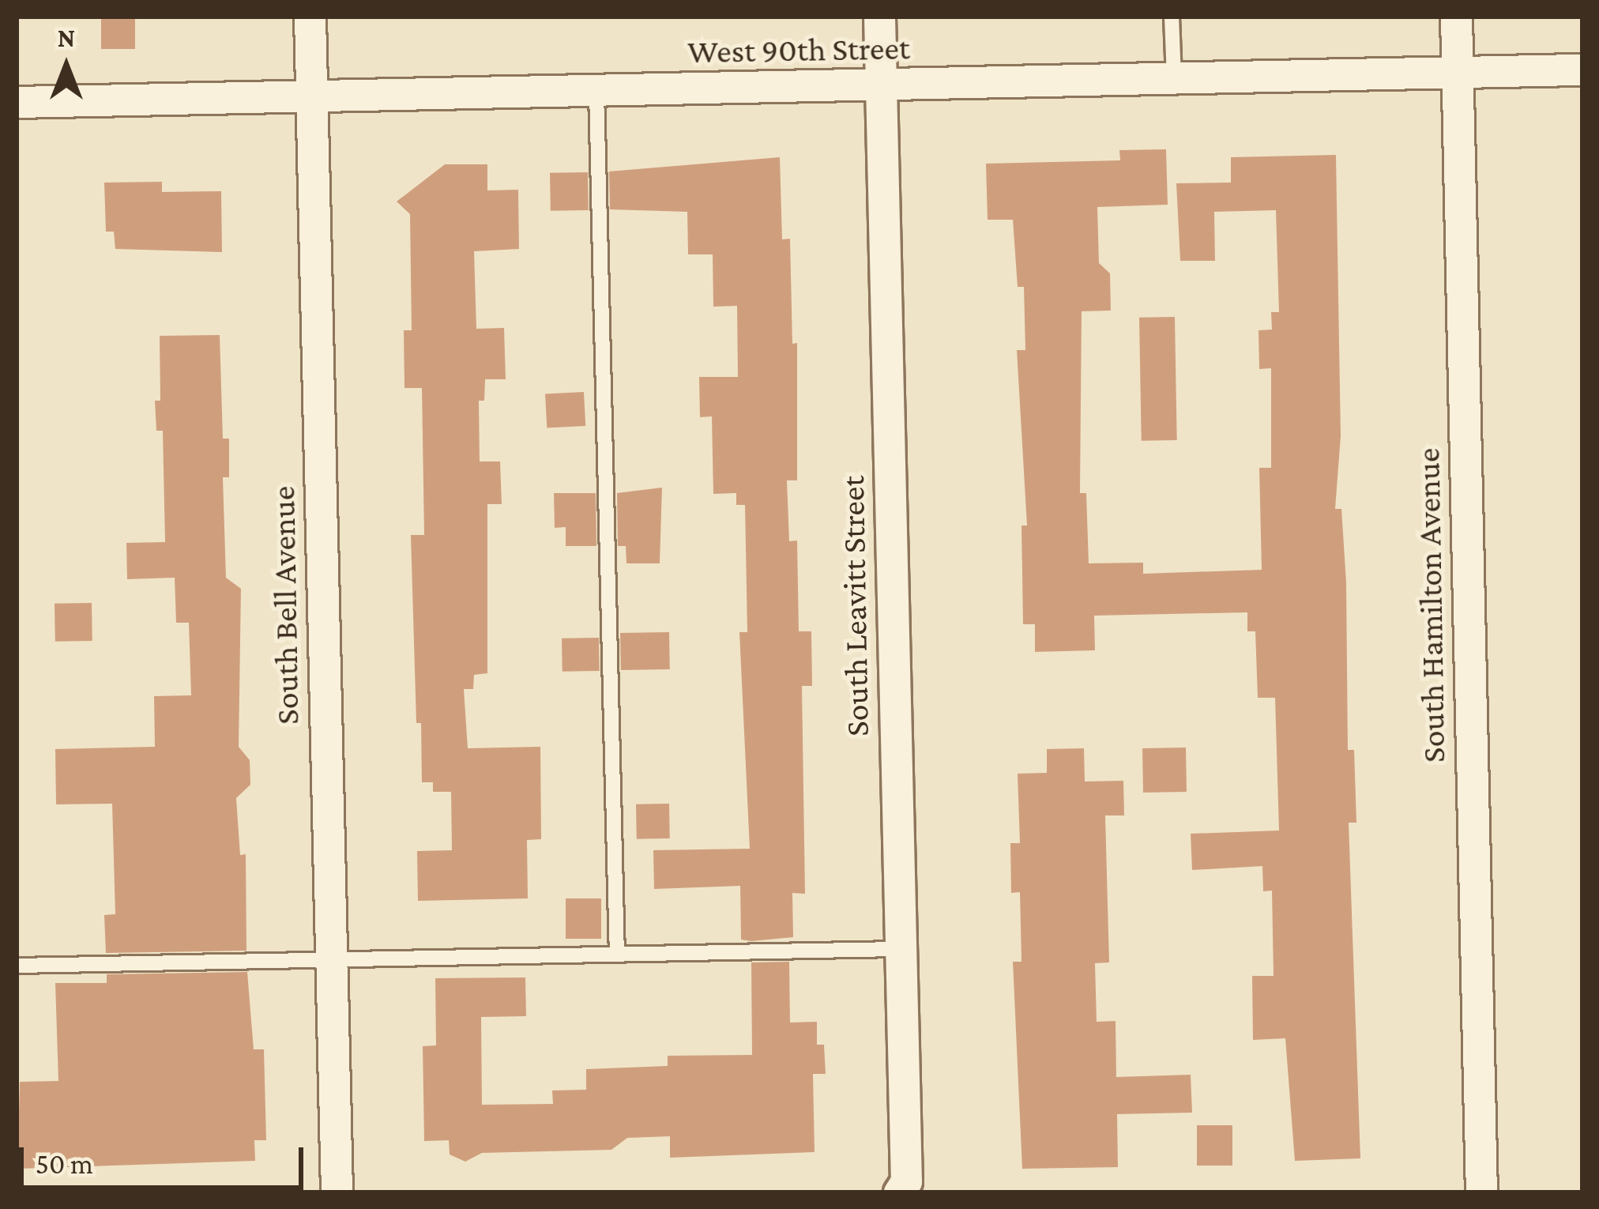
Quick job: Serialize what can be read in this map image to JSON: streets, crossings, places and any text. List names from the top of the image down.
{
  "streets": {
    "street": [
      "West 90th Street",
      "South Bell Avenue",
      "South Hamilton Avenue",
      "South Leavitt Street"
    ]
  },
  "crossings": [
    ["West 90th Street", "South Bell Avenue"],
    ["West 90th Street", "South Hamilton Avenue"],
    ["West 90th Street", "South Leavitt Street"]
  ],
  "scale_bar": "50 m",
  "north": "top"
}
